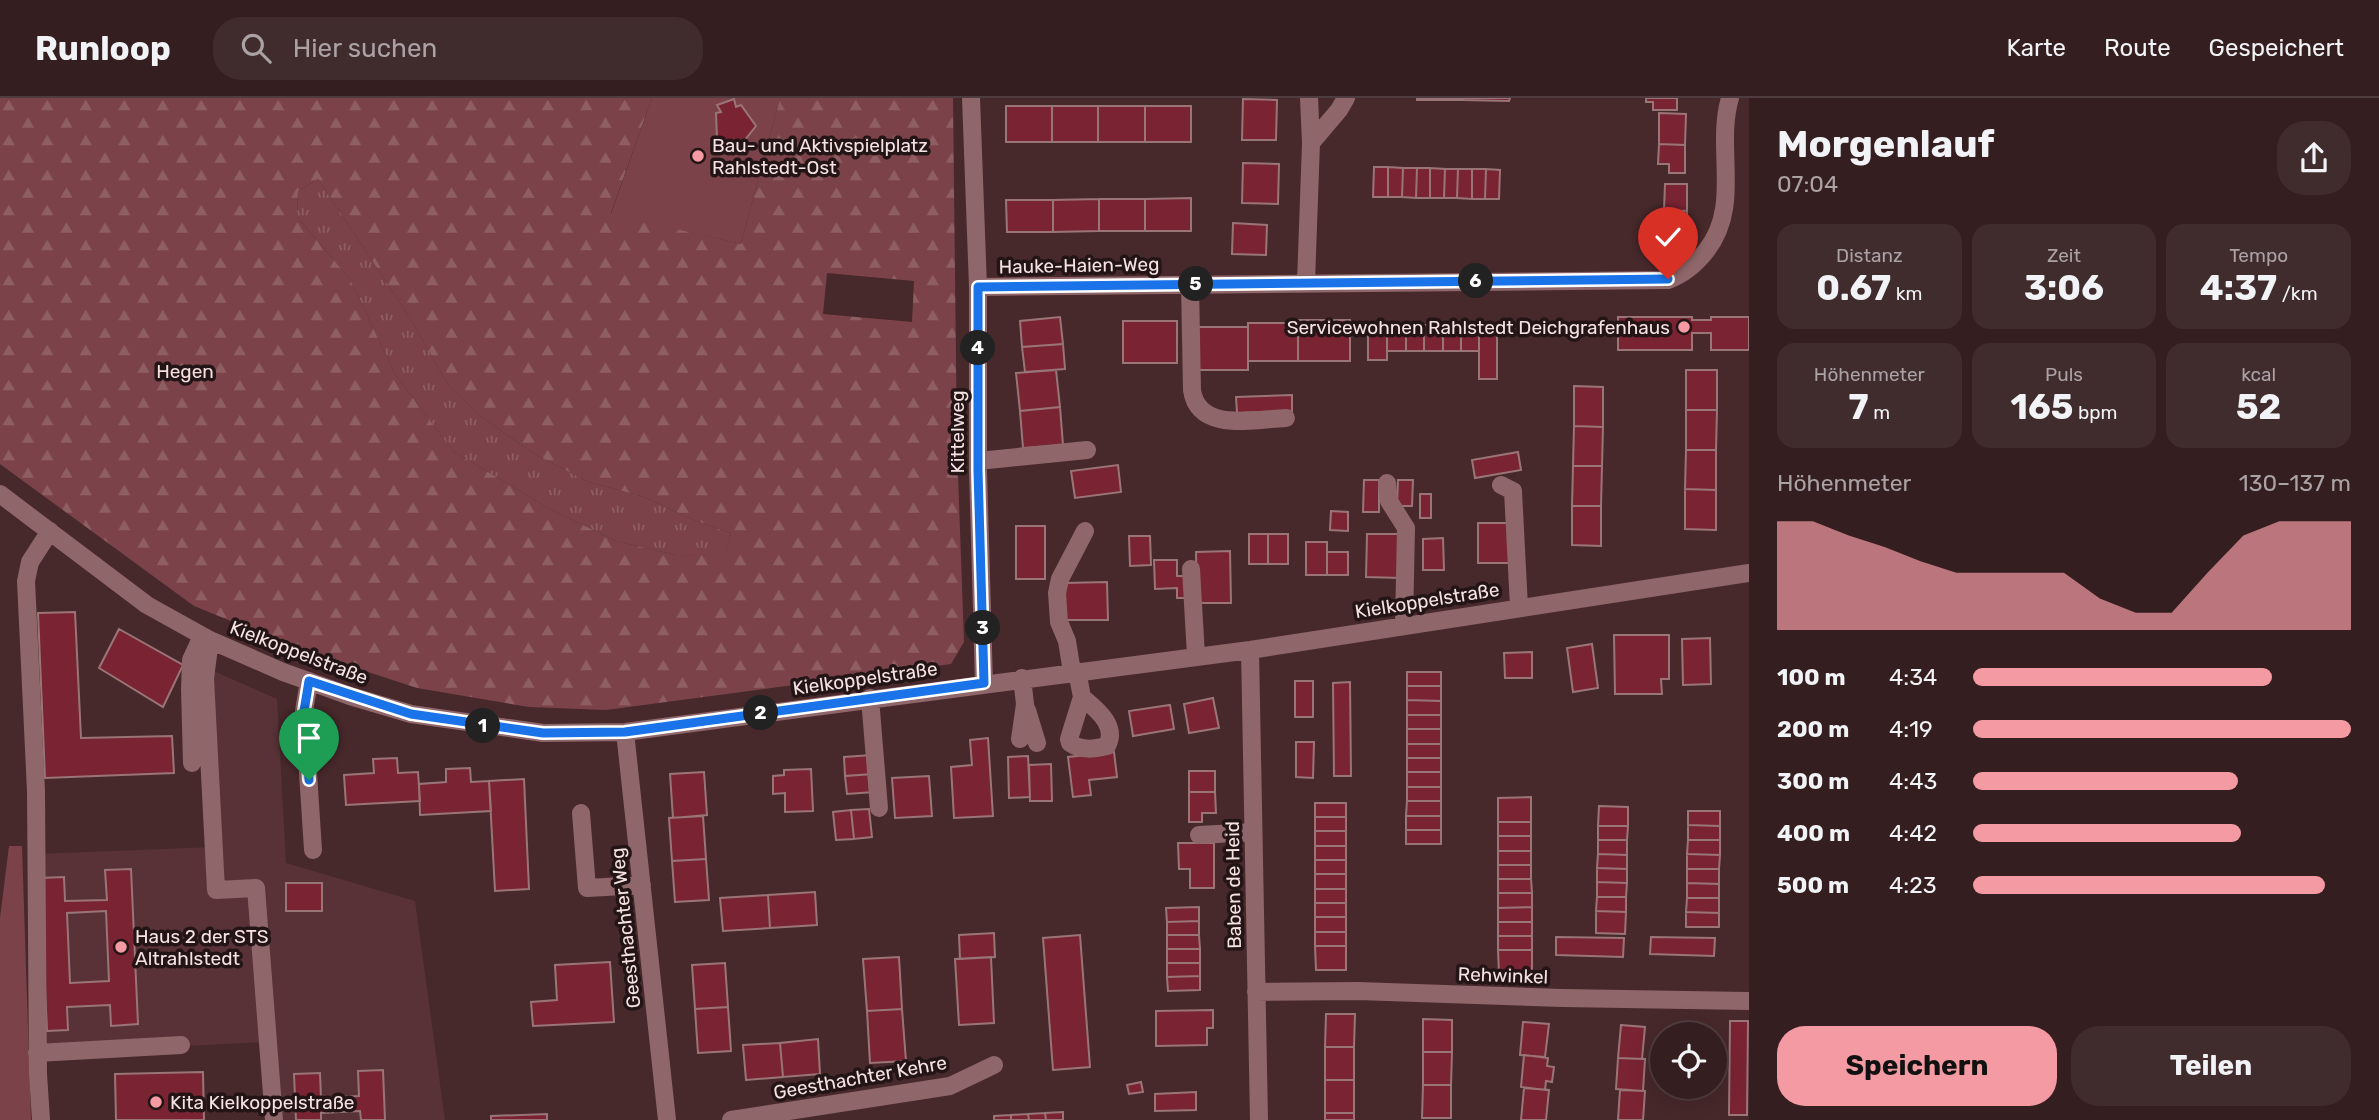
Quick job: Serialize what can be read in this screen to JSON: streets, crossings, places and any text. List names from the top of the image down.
{
  "streets": {
    "street": [
      "Hauke-Haien-Weg",
      "Kittelweg",
      "Kielkoppelstraße",
      "Baben de Heid",
      "Geesthachter Weg",
      "Rehwinkel",
      "Geesthachter Kehre"
    ]
  },
  "crossings": [
    ["Hauke-Haien-Weg", "Kittelweg"],
    ["Kittelweg", "Kielkoppelstraße"],
    ["Kielkoppelstraße", "Baben de Heid"],
    ["Kielkoppelstraße", "Geesthachter Weg"],
    ["Baben de Heid", "Rehwinkel"]
  ],
  "parks": ["Hegen"],
  "places": [
    "Bau- und Aktivspielplatz Rahlstedt-Ost",
    "Servicewohnen Rahlstedt Deichgrafenhaus",
    "Haus 2 der STS Altrahlstedt",
    "Kita Kielkoppelstraße"
  ],
  "page": {
    "header": "Runloop",
    "search": "Hier suchen",
    "nav": ["Karte", "Route", "Gespeichert"],
    "heading": ["Morgenlauf", "07:04"],
    "stats": [
      ["Distanz", "0.67 km"],
      ["Zeit", "3:06"],
      ["Tempo", "4:37 /km"],
      ["Höhenmeter", "7 m"],
      ["Puls", "165 bpm"],
      ["kcal", "52"]
    ],
    "pins": [
      "6",
      "5",
      "4",
      "3",
      "2",
      "1"
    ],
    "chart": ["Höhenmeter", "130–137 m"],
    "list": [
      {
        "name": "100 m",
        "note": "4:34"
      },
      {
        "name": "200 m",
        "note": "4:19"
      },
      {
        "name": "300 m",
        "note": "4:43"
      },
      {
        "name": "400 m",
        "note": "4:42"
      },
      {
        "name": "500 m",
        "note": "4:23"
      }
    ],
    "buttons": ["Speichern", "Teilen"]
  }
}
